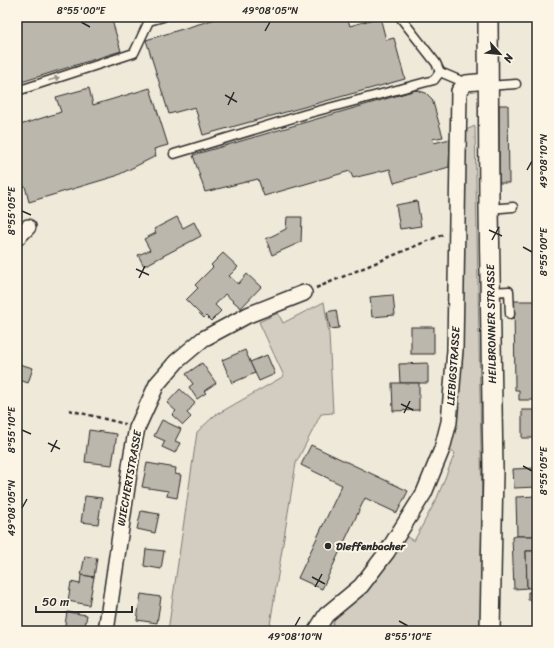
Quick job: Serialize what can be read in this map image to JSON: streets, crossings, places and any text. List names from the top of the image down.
{
  "streets": {
    "street": ["HEILBRONNER STRASSE", "LIEBIGSTRASSE", "WIECHERTSTRASSE"]
  },
  "places": ["Dieffenbacher"],
  "scale_bar": "50 m",
  "north": "bottom right",
  "coordinates": [
    "8°55'00\"E",
    "49°08'05\"N",
    "49°08'10\"N",
    "8°55'05\"E",
    "8°55'10\"E"
  ]
}
